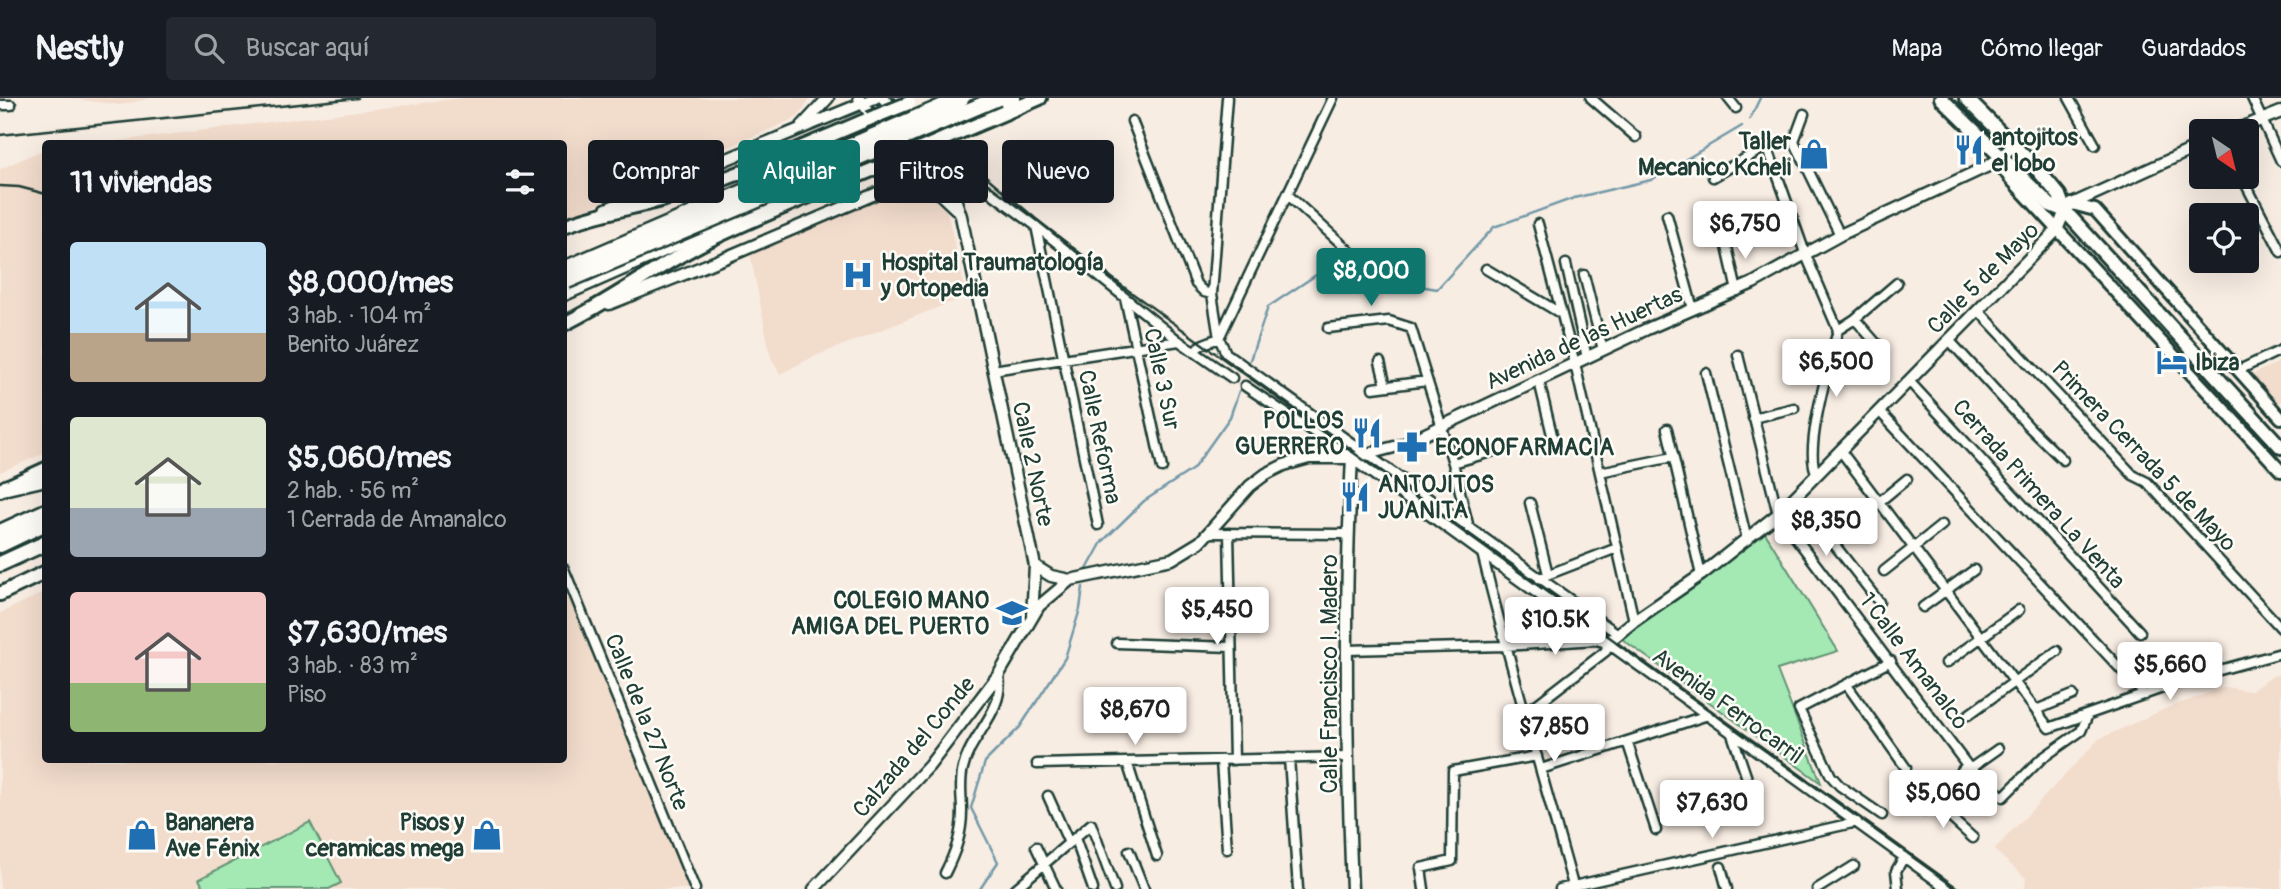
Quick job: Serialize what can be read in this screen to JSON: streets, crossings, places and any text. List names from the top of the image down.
{
  "streets": {
    "street": [
      "Calle 5 de Mayo",
      "Avenida de las Huertas",
      "Calle 3 Sur",
      "Calle Reforma",
      "Primera Cerrada 5 de Mayo",
      "Calle 2 Norte",
      "Cerrada Primera La Venta",
      "1 Calle Amanalco",
      "Calle Francisco I. Madero",
      "Avenida Ferrocarril",
      "Calle de la 27 Norte",
      "Calzada del Conde"
    ]
  },
  "crossings": [
    ["Calle 5 de Mayo", "Primera Cerrada 5 de Mayo"],
    ["Calle 5 de Mayo", "Cerrada Primera La Venta"],
    ["Calle 5 de Mayo", "1 Calle Amanalco"],
    ["Calle 5 de Mayo", "Avenida Ferrocarril"],
    ["Avenida de las Huertas", "Calle Francisco I. Madero"],
    ["Avenida de las Huertas", "Avenida Ferrocarril"],
    ["Avenida de las Huertas", "Calzada del Conde"],
    ["Calle 2 Norte", "Calzada del Conde"],
    ["Calle Francisco I. Madero", "Avenida Ferrocarril"],
    ["Calle Francisco I. Madero", "Calzada del Conde"],
    ["Avenida Ferrocarril", "Calzada del Conde"]
  ],
  "places": {
    "restaurant": ["antojitos el lobo", "POLLOS GUERRERO", "ANTOJITOS JUANITA"],
    "shop": ["Taller Mecanico Kcheli", "Bananera Ave Fénix", "Pisos y ceramicas mega"],
    "hospital": ["Hospital Traumatología y Ortopedia"],
    "hotel": ["Ibiza"],
    "pharmacy": ["ECONOFARMACIA"],
    "school or university": ["COLEGIO MANO AMIGA DEL PUERTO"]
  },
  "north": "bottom right",
  "page": {
    "header": "Nestly",
    "search": "Buscar aquí",
    "nav": ["Mapa", "Cómo llegar", "Guardados"],
    "chip": [
      "Comprar",
      "Alquilar",
      "Filtros",
      "Nuevo"
    ],
    "heading": "11 viviendas",
    "price": [
      "$6,750",
      "$8,000",
      "$6,500",
      "$8,350",
      "$5,450",
      "$10.5K",
      "$5,660",
      "$8,670",
      "$7,850",
      "$5,060",
      "$7,630"
    ],
    "list": [
      {
        "name": "$8,000/mes",
        "note": "3 hab. · 104 m² · Benito Juárez"
      },
      {
        "name": "$5,060/mes",
        "note": "2 hab. · 56 m² · 1 Cerrada de Amanalco"
      },
      {
        "name": "$7,630/mes",
        "note": "3 hab. · 83 m² · Piso"
      }
    ]
  }
}
